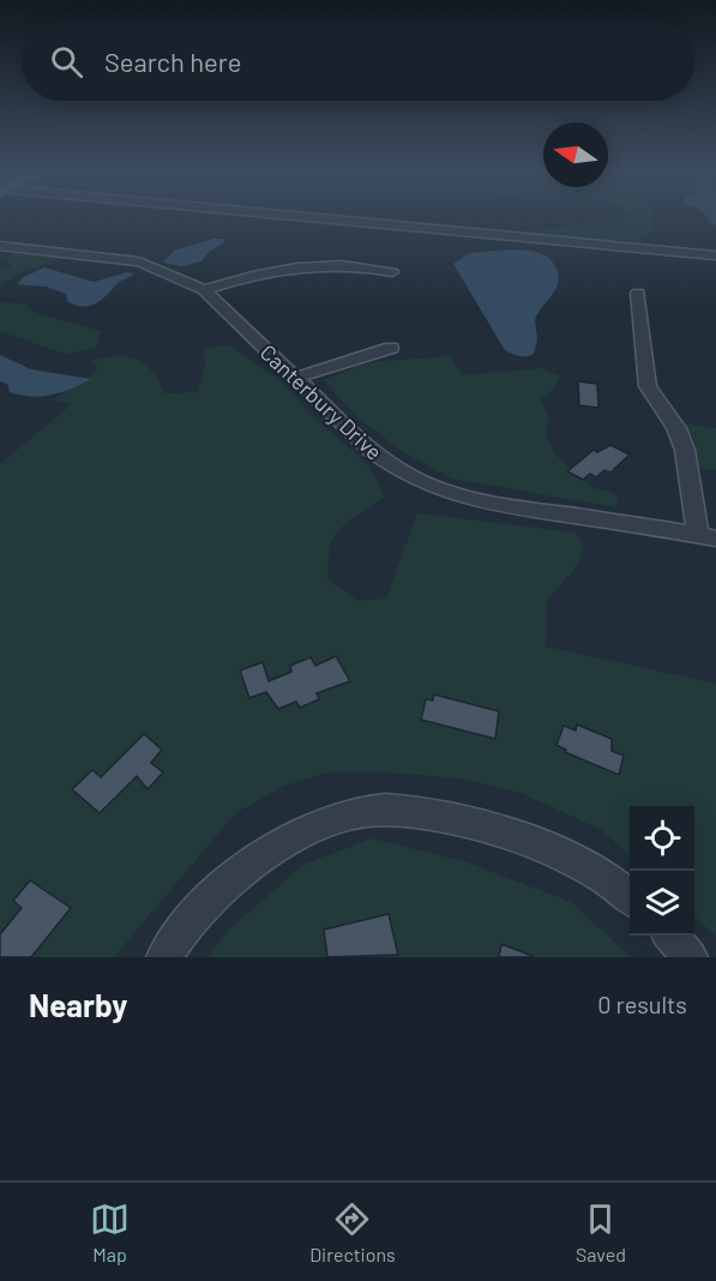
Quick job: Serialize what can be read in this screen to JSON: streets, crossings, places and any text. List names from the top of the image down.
{
  "streets": {
    "street": ["Canterbury Drive"]
  },
  "north": "left",
  "page": {
    "search": "Search here",
    "heading": ["Nearby", "0 results"],
    "nav": ["Map", "Directions", "Saved"]
  }
}
